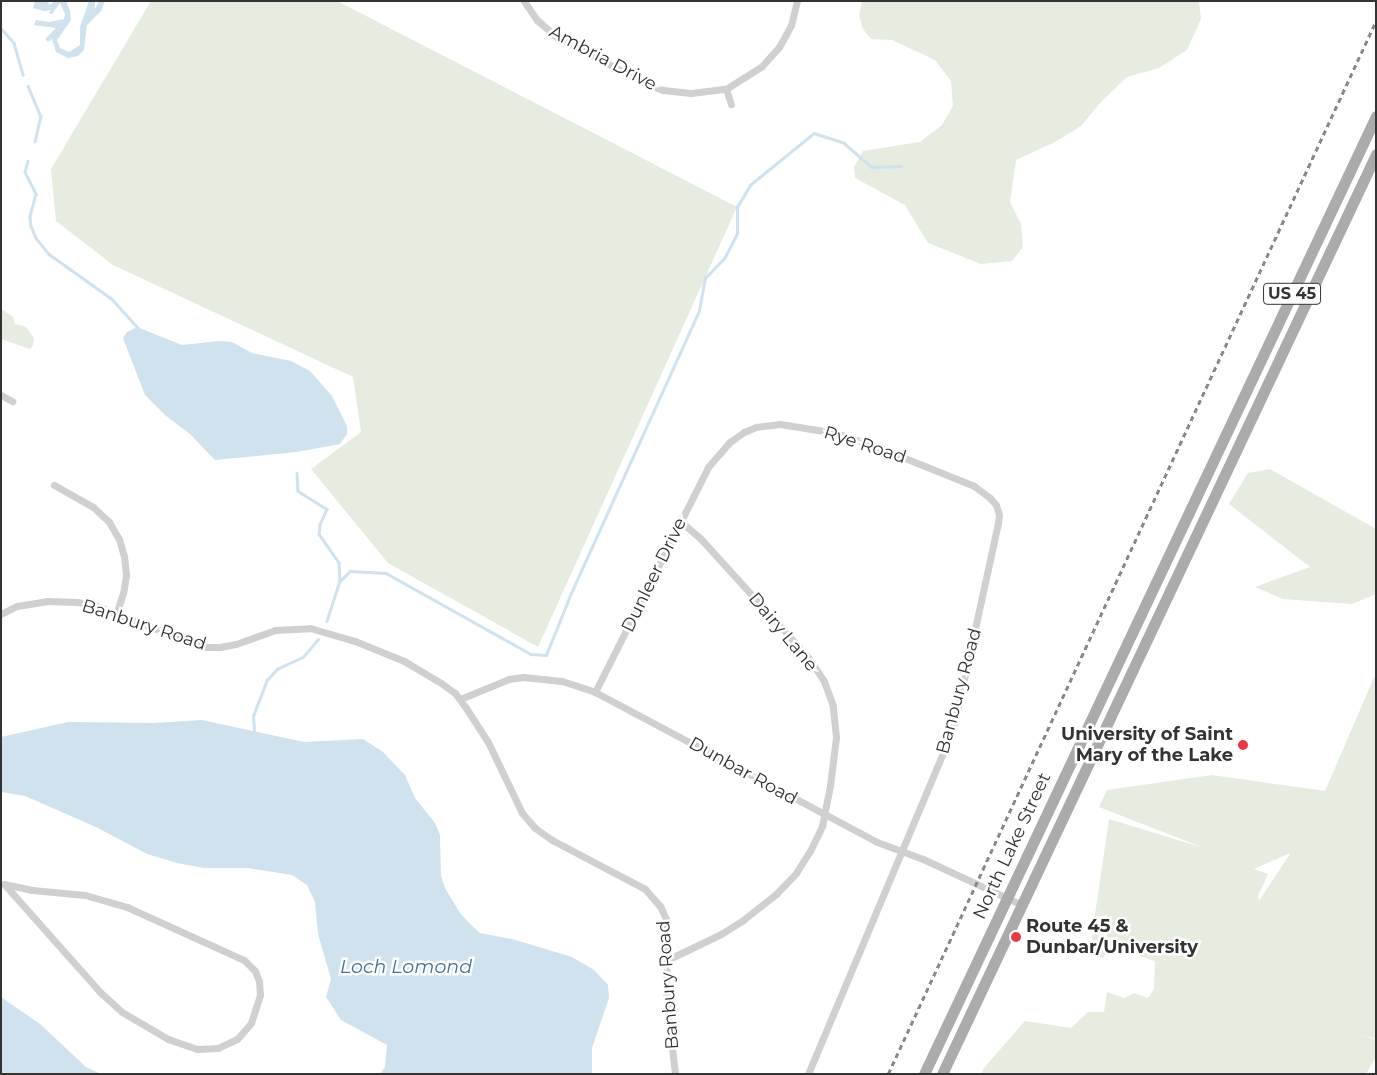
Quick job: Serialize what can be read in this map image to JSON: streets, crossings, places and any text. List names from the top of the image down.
{
  "streets": {
    "main road": ["US 45", "North Lake Street"],
    "street": [
      "Ambria Drive",
      "Rye Road",
      "Dunleer Drive",
      "Banbury Road",
      "Dairy Lane",
      "Dunbar Road"
    ]
  },
  "crossings": [
    ["Rye Road", "Dunleer Drive"],
    ["Rye Road", "Banbury Road"],
    ["Dunleer Drive", "Dairy Lane"],
    ["Dunleer Drive", "Dunbar Road"],
    ["Banbury Road", "Dairy Lane"],
    ["Banbury Road", "Dunbar Road"],
    ["Dairy Lane", "Dunbar Road"],
    ["Dunbar Road", "North Lake Street"]
  ],
  "water": ["Loch Lomond"],
  "places": ["University of Saint Mary of the Lake", "Route 45 & Dunbar/University"]
}
